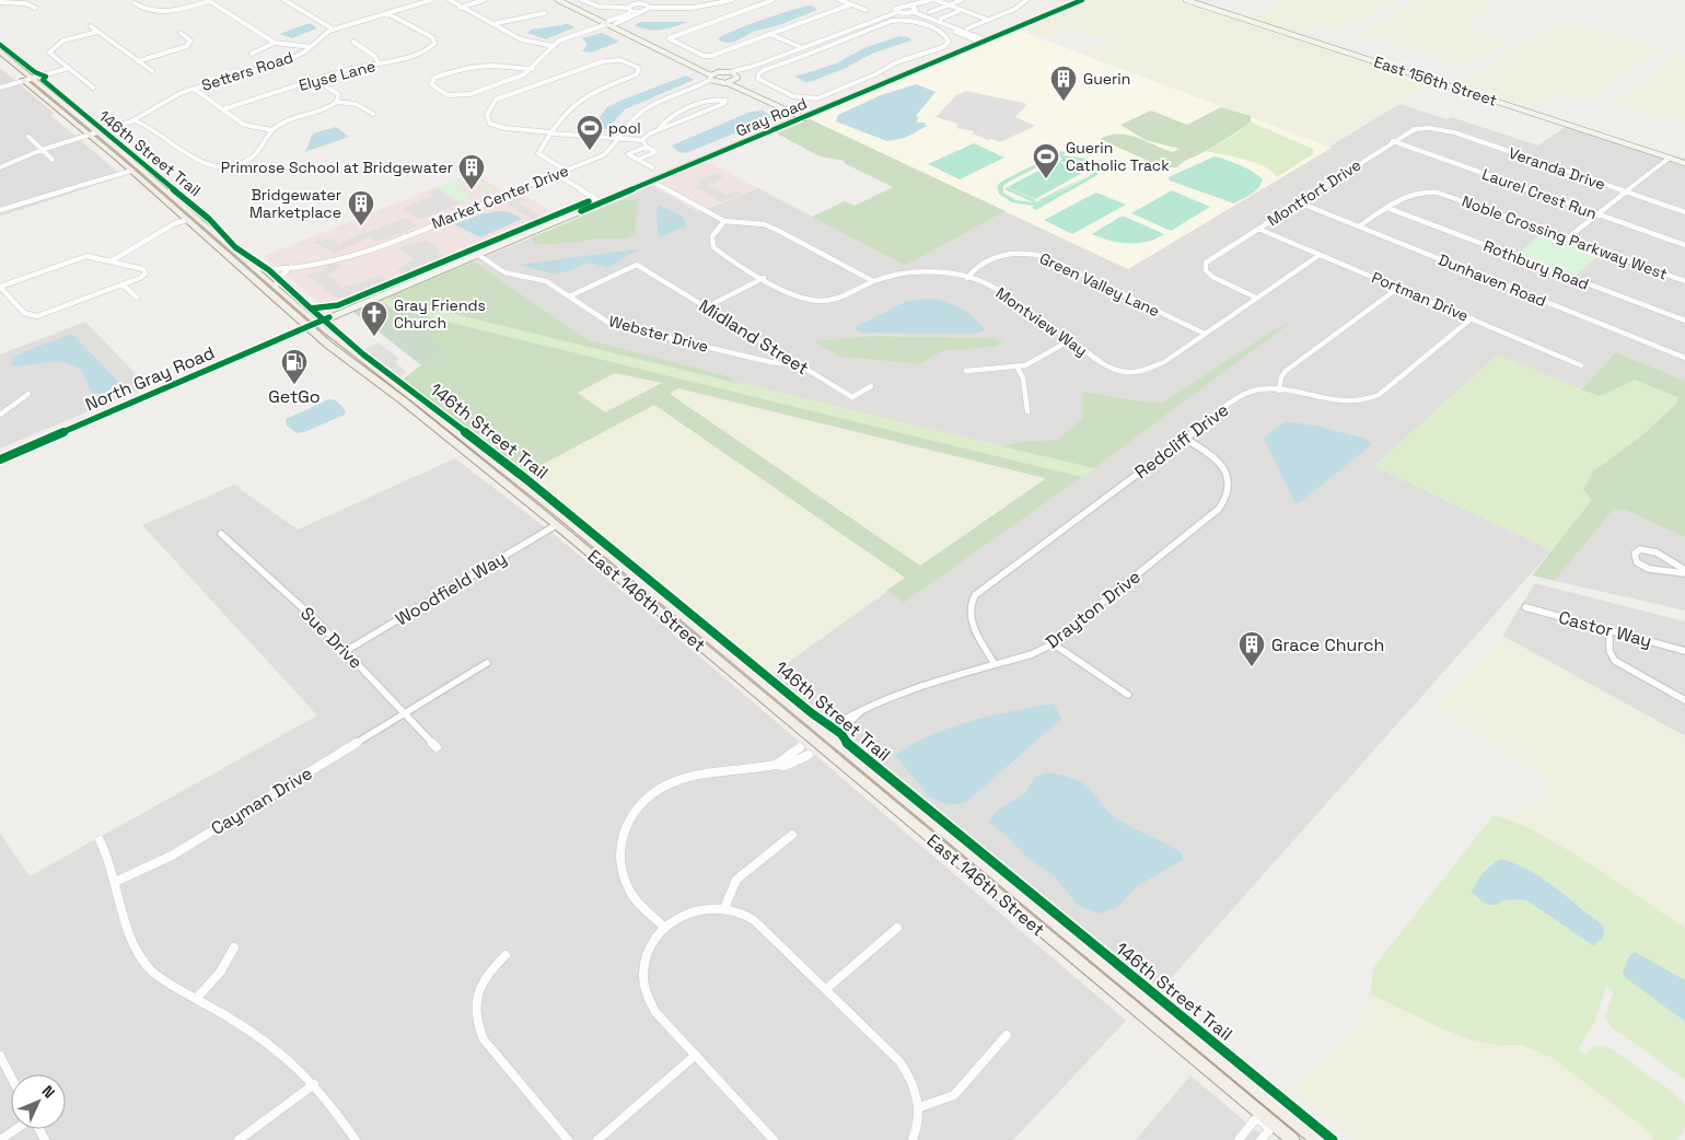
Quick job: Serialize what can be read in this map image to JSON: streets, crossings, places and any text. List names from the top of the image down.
{
  "streets": {
    "main road": ["East 146th Street"],
    "street": [
      "Setters Road",
      "Elyse Lane",
      "East 156th Street",
      "Gray Road",
      "Veranda Drive",
      "Montfort Drive",
      "Laurel Crest Run",
      "Market Center Drive",
      "Noble Crossing Parkway West",
      "Rothbury Road",
      "Dunhaven Road",
      "Green Valley Lane",
      "Portman Drive",
      "Montview Way",
      "Webster Drive",
      "Midland Street",
      "North Gray Road",
      "Redcliff Drive",
      "Woodfield Way",
      "Drayton Drive",
      "Castor Way",
      "Sue Drive",
      "Cayman Drive"
    ],
    "cycle path": ["146th Street Trail"]
  },
  "crossings": [
    ["Setters Road", "Elyse Lane"],
    ["Setters Road", "East 146th Street"],
    ["Gray Road", "Webster Drive"],
    ["Gray Road", "North Gray Road"],
    ["Gray Road", "East 146th Street"],
    ["Veranda Drive", "Montfort Drive"],
    ["Montfort Drive", "Laurel Crest Run"],
    ["Montfort Drive", "Dunhaven Road"],
    ["Montfort Drive", "Portman Drive"],
    ["Montfort Drive", "Montview Way"],
    ["Market Center Drive", "East 146th Street"],
    ["Noble Crossing Parkway West", "Rothbury Road"],
    ["Noble Crossing Parkway West", "Dunhaven Road"],
    ["Green Valley Lane", "Montview Way"],
    ["Portman Drive", "Montview Way"],
    ["Portman Drive", "Redcliff Drive"],
    ["Webster Drive", "Midland Street"],
    ["North Gray Road", "East 146th Street"],
    ["Redcliff Drive", "Drayton Drive"],
    ["Woodfield Way", "East 146th Street"],
    ["Woodfield Way", "Sue Drive"],
    ["Sue Drive", "Cayman Drive"]
  ],
  "places": {
    "building": [
      "Guerin",
      "Primrose School at Bridgewater",
      "Bridgewater Marketplace",
      "Grace Church"
    ],
    "sports": ["pool", "Guerin Catholic Track"],
    "church": ["Gray Friends Church"],
    "fuel station": ["GetGo"]
  },
  "north": "top right"
}
